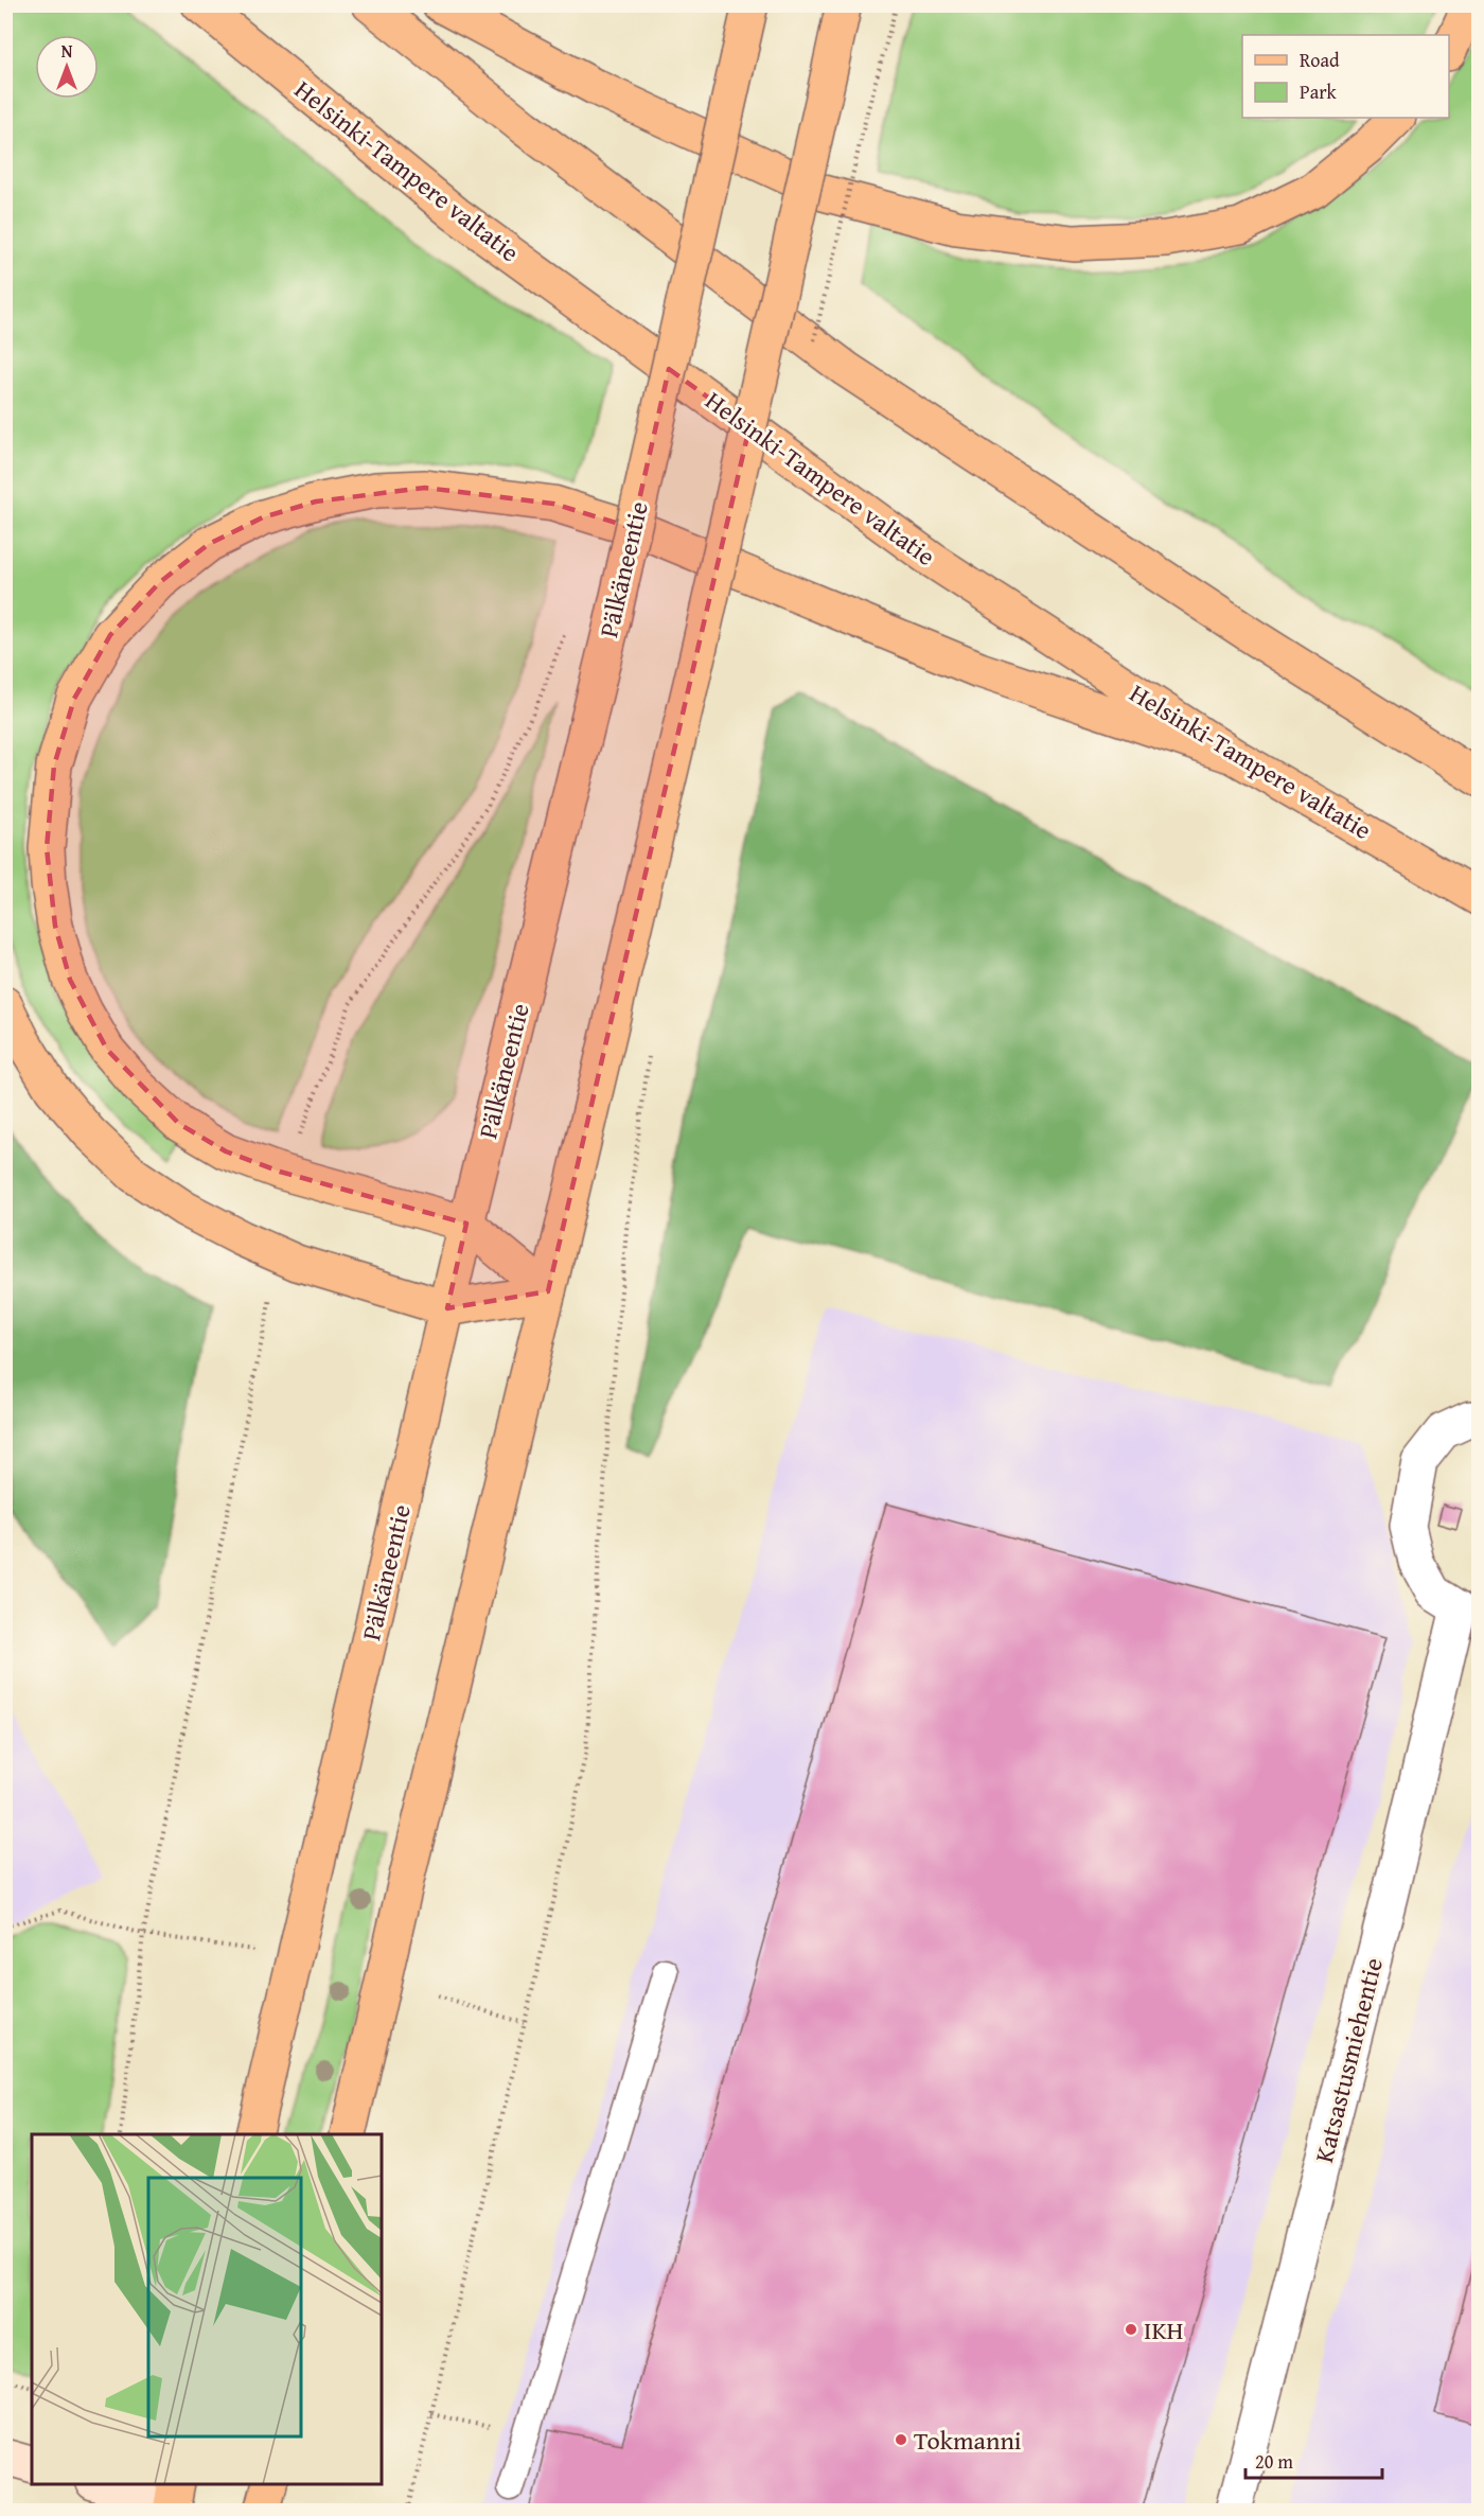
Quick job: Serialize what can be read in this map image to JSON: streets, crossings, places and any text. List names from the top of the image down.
{
  "streets": {
    "main road": ["Helsinki-Tampere valtatie", "Pälkäneentie"],
    "street": ["Katsastusmiehentie"]
  },
  "places": ["IKH", "Tokmanni"],
  "legend": ["Road", "Park"],
  "scale_bar": "20 m",
  "north": "top"
}
